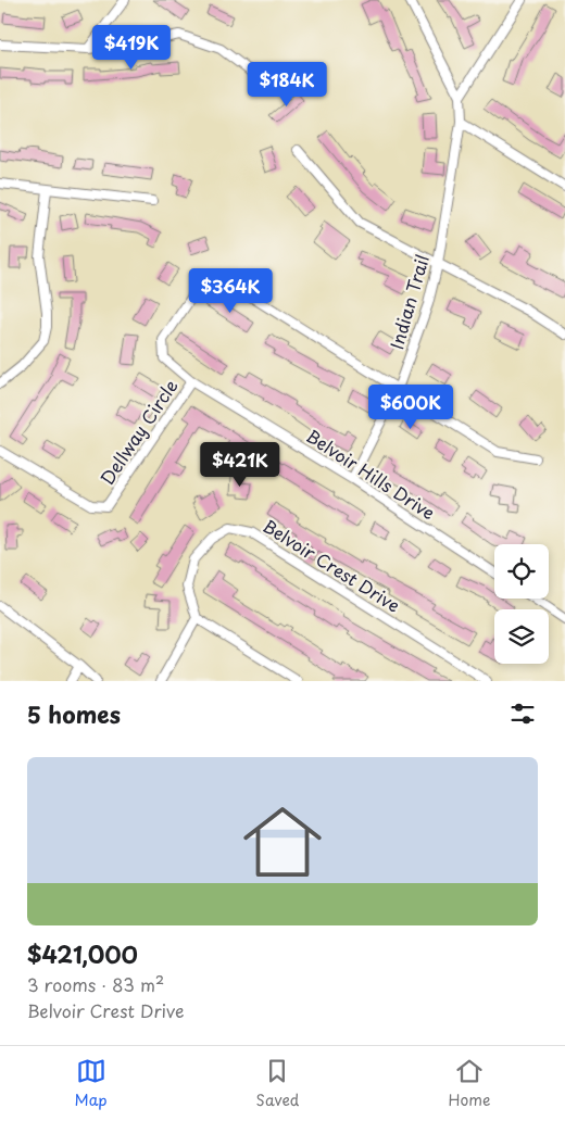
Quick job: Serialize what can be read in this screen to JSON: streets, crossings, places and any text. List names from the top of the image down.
{
  "streets": {
    "street": [
      "Indian Trail",
      "Dellway Circle",
      "Belvoir Hills Drive",
      "Belvoir Crest Drive"
    ]
  },
  "crossings": [
    ["Indian Trail", "Belvoir Hills Drive"],
    ["Dellway Circle", "Belvoir Hills Drive"]
  ],
  "page": {
    "price": [
      "$419K",
      "$184K",
      "$364K",
      "$600K",
      "$421K"
    ],
    "heading": "5 homes",
    "list": [
      {
        "name": "$421,000",
        "note": "3 rooms · 83 m² · Belvoir Crest Drive"
      }
    ],
    "tabs": ["Map", "Saved", "Home"]
  }
}
